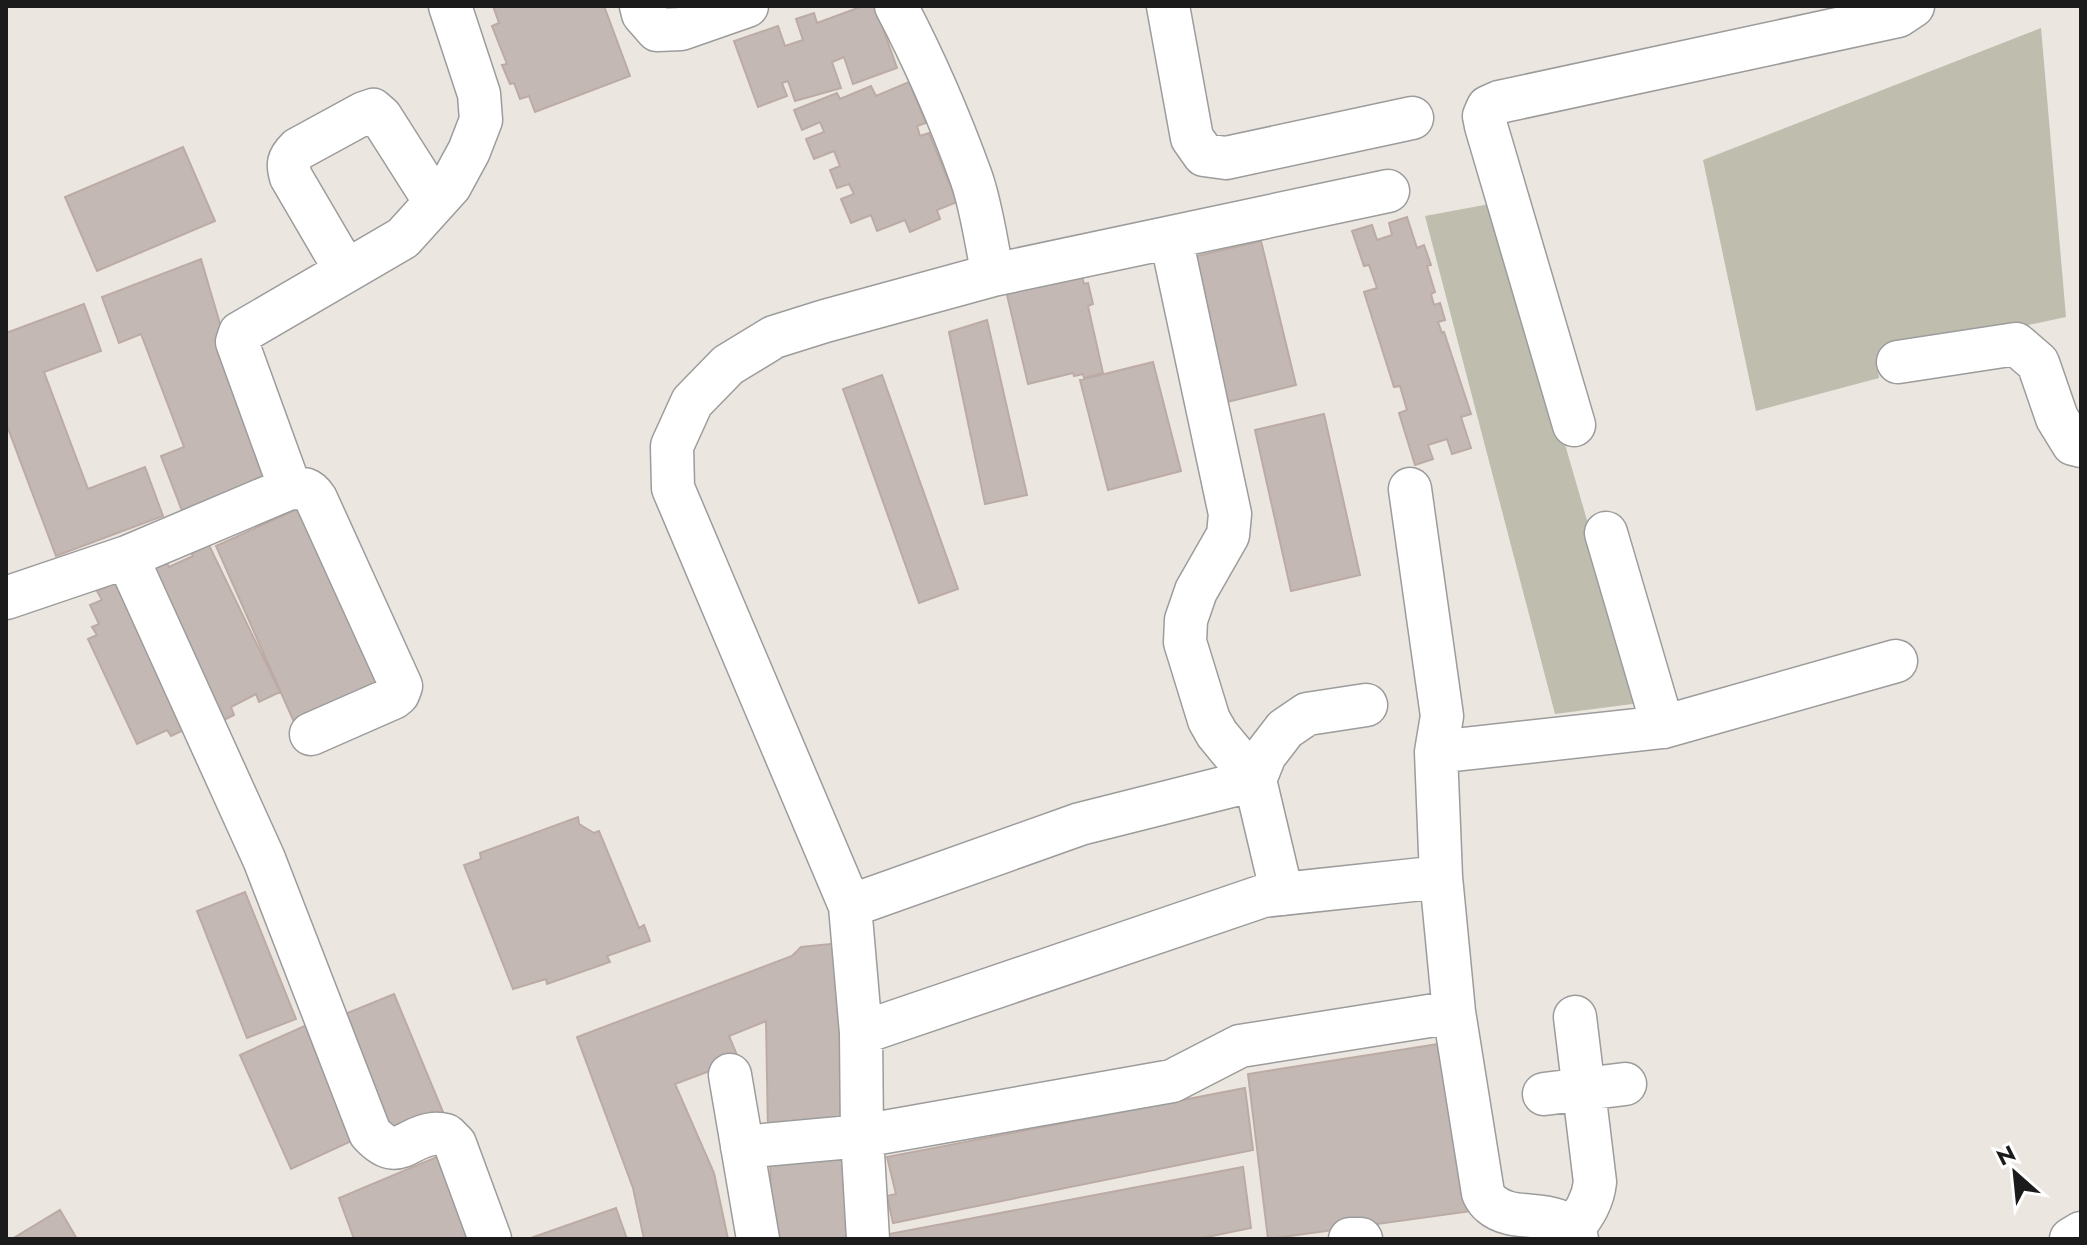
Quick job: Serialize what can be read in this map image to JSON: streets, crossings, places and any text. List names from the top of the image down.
{
  "north": "top left"
}
